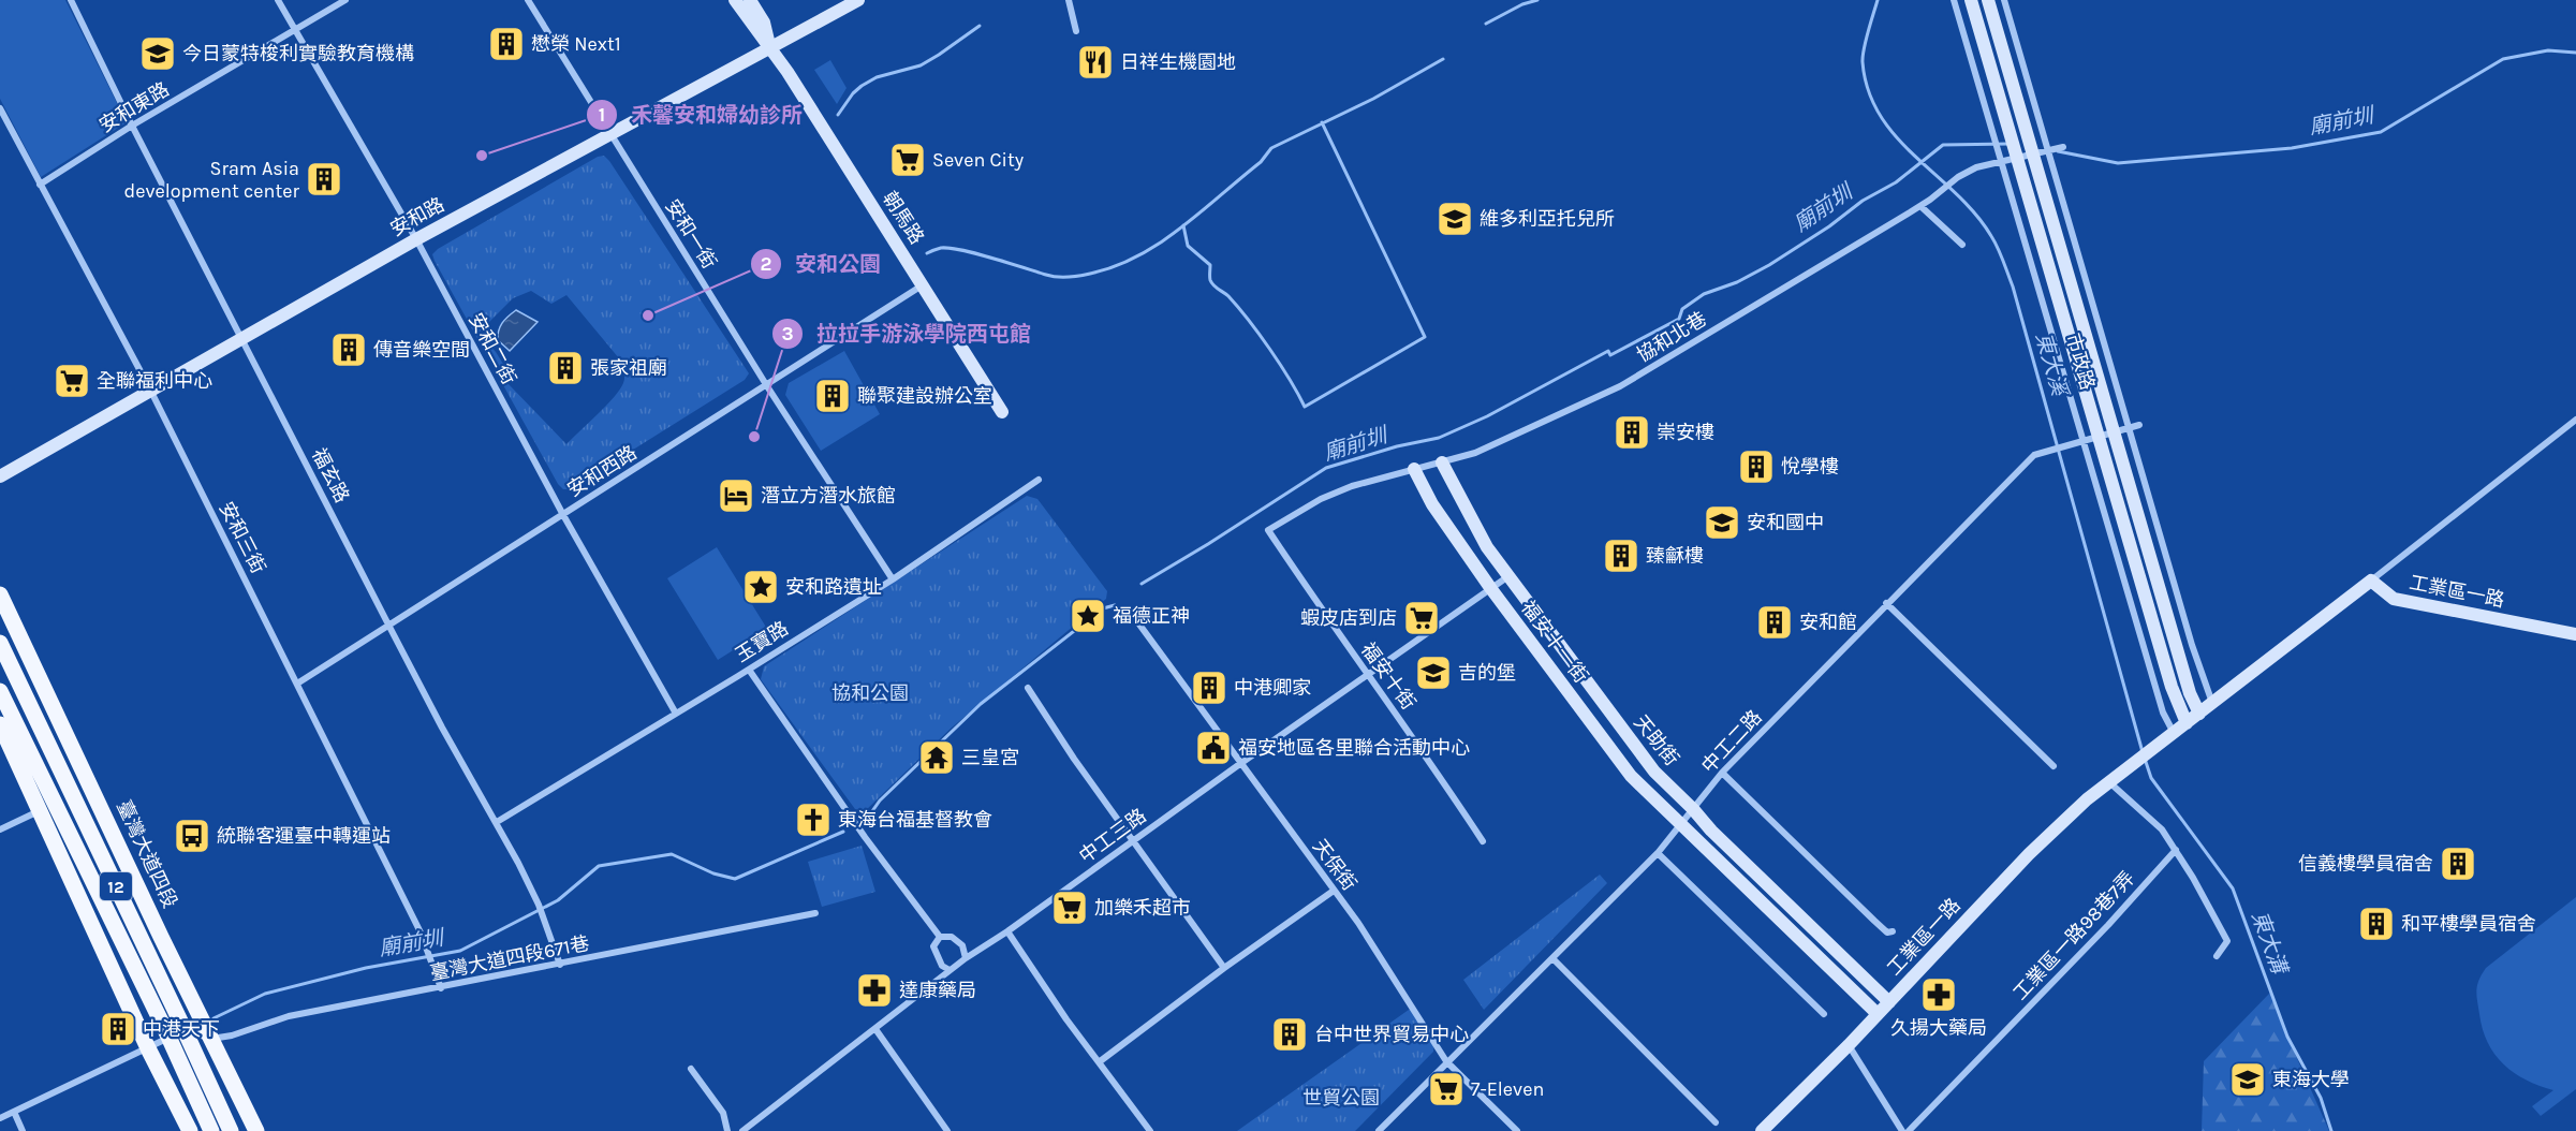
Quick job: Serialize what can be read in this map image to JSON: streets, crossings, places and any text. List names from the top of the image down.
{
  "streets": {
    "main road": ["臺灣大道四段", "12"],
    "street": [
      "安和東路",
      "安和路",
      "朝馬路",
      "安和一街",
      "協和北巷",
      "安和二街",
      "市政路",
      "安和西路",
      "福玄路",
      "安和三街",
      "工業區一路",
      "玉寶路",
      "福安十一街",
      "福安十街",
      "天助街",
      "中工二路",
      "中工三路",
      "天保街",
      "工業區一路98巷7弄",
      "臺灣大道四段671巷"
    ]
  },
  "crossings": [
    ["安和東路", "安和二街"],
    ["安和東路", "福玄路"],
    ["安和東路", "安和三街"],
    ["安和路", "朝馬路"],
    ["安和路", "安和一街"],
    ["安和路", "安和二街"],
    ["安和路", "福玄路"],
    ["安和路", "安和三街"],
    ["朝馬路", "安和西路"],
    ["安和一街", "安和西路"],
    ["安和一街", "玉寶路"],
    ["協和北巷", "市政路"],
    ["協和北巷", "福安十一街"],
    ["協和北巷", "福安十街"],
    ["協和北巷", "天助街"],
    ["安和二街", "安和西路"],
    ["安和二街", "玉寶路"],
    ["市政路", "工業區一路"],
    ["市政路", "中工二路"],
    ["安和西路", "福玄路"],
    ["安和西路", "安和三街"],
    ["福玄路", "玉寶路"],
    ["福玄路", "臺灣大道四段671巷"],
    ["安和三街", "臺灣大道四段671巷"],
    ["工業區一路", "天助街"],
    ["福安十一街", "中工二路"],
    ["福安十一街", "中工三路"],
    ["福安十街", "中工三路"],
    ["天助街", "中工二路"],
    ["天助街", "中工三路"],
    ["中工二路", "天保街"],
    ["中工三路", "天保街"],
    ["臺灣大道四段", "臺灣大道四段671巷"]
  ],
  "water": ["廟前圳", "東大溪", "東大溝"],
  "parks": ["協和公園", "世貿公園"],
  "places": {
    "building": [
      "懋榮 Next1",
      "Sram Asia development center",
      "傳音樂空間",
      "張家祖廟",
      "聯聚建設辦公室",
      "崇安樓",
      "悅學樓",
      "臻龢樓",
      "安和館",
      "中港卿家",
      "信義樓學員宿舍",
      "和平樓學員宿舍",
      "中港天下",
      "台中世界貿易中心"
    ],
    "school or university": [
      "今日蒙特梭利實驗教育機構",
      "維多利亞托兒所",
      "安和國中",
      "吉的堡",
      "東海大學"
    ],
    "restaurant": ["日祥生機園地"],
    "other": ["禾馨安和婦幼診所", "安和公園", "拉拉手游泳學院西屯館"],
    "supermarket": [
      "Seven City",
      "全聯福利中心",
      "蝦皮店到店",
      "加樂禾超市",
      "7-Eleven"
    ],
    "hotel": ["潛立方潛水旅館"],
    "place": ["安和路遺址", "福德正神"],
    "public building": ["福安地區各里聯合活動中心"],
    "temple": ["三皇宮"],
    "church": ["東海台福基督教會"],
    "bus stop": ["統聯客運臺中轉運站"],
    "pharmacy": ["達康藥局", "久揚大藥局"]
  }
}
